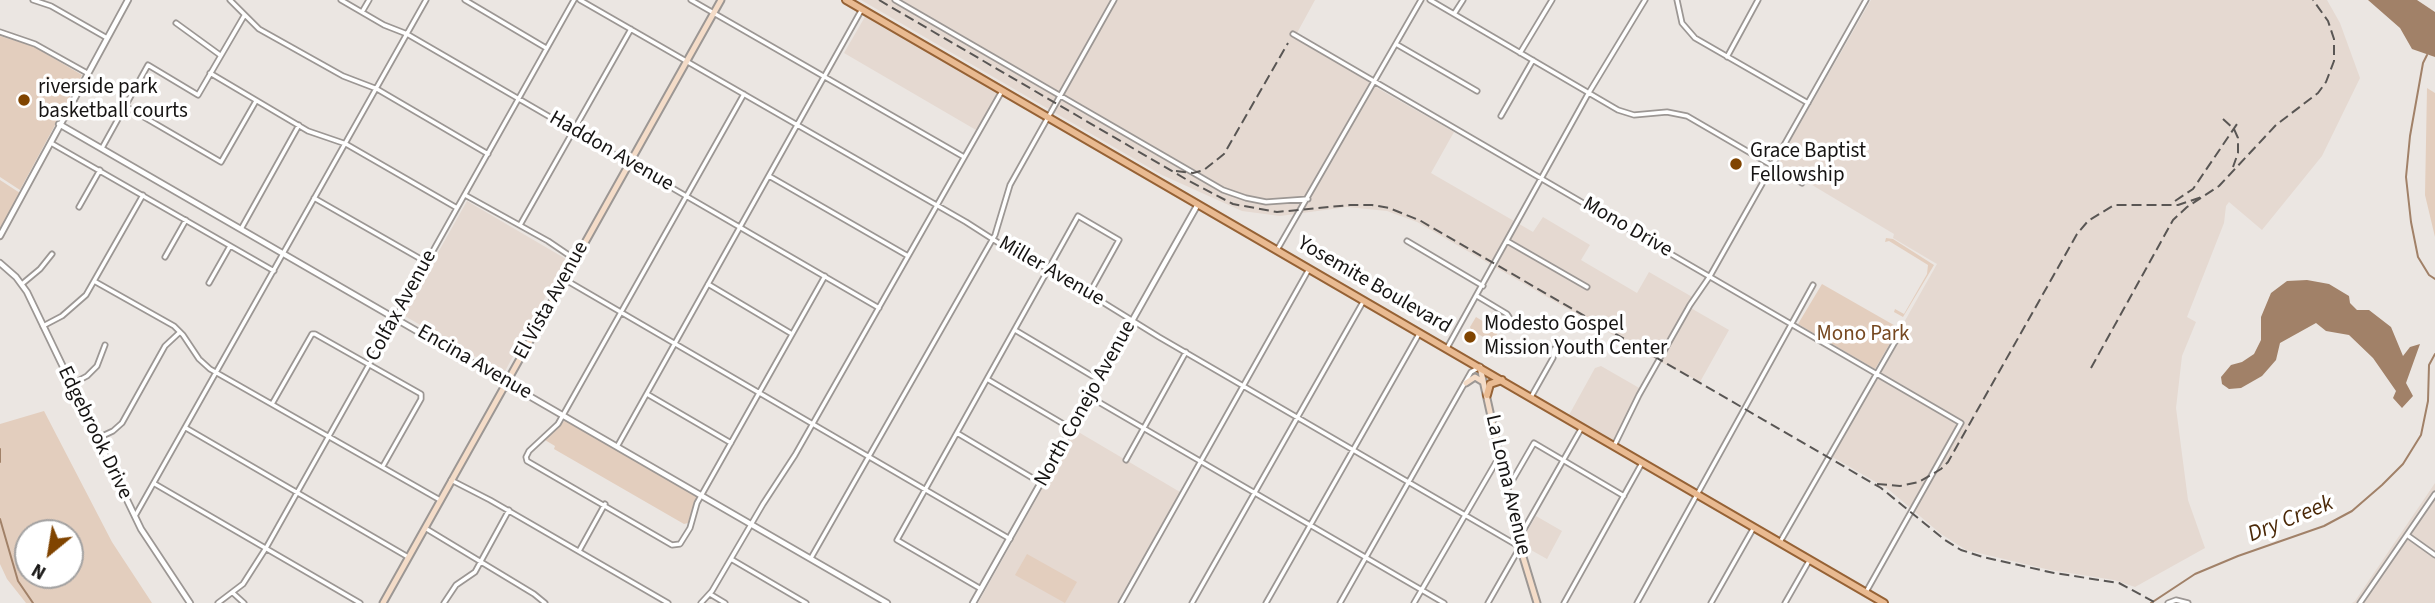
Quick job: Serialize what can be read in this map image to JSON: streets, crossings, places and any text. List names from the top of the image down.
{
  "streets": {
    "main road": ["Yosemite Boulevard", "El Vista Avenue", "La Loma Avenue"],
    "street": [
      "Haddon Avenue",
      "Mono Drive",
      "Miller Avenue",
      "Colfax Avenue",
      "Encina Avenue",
      "North Conejo Avenue",
      "Edgebrook Drive"
    ]
  },
  "crossings": [
    ["Haddon Avenue", "El Vista Avenue"],
    ["Haddon Avenue", "Colfax Avenue"],
    ["Mono Drive", "Yosemite Boulevard"],
    ["Miller Avenue", "El Vista Avenue"],
    ["Miller Avenue", "North Conejo Avenue"],
    ["Miller Avenue", "La Loma Avenue"],
    ["Yosemite Boulevard", "North Conejo Avenue"],
    ["Yosemite Boulevard", "La Loma Avenue"],
    ["El Vista Avenue", "Encina Avenue"],
    ["Colfax Avenue", "Encina Avenue"]
  ],
  "water": ["Dry Creek"],
  "parks": ["Mono Park"],
  "places": ["riverside park basketball courts", "Grace Baptist Fellowship", "Modesto Gospel Mission Youth Center"],
  "north": "bottom left"
}
